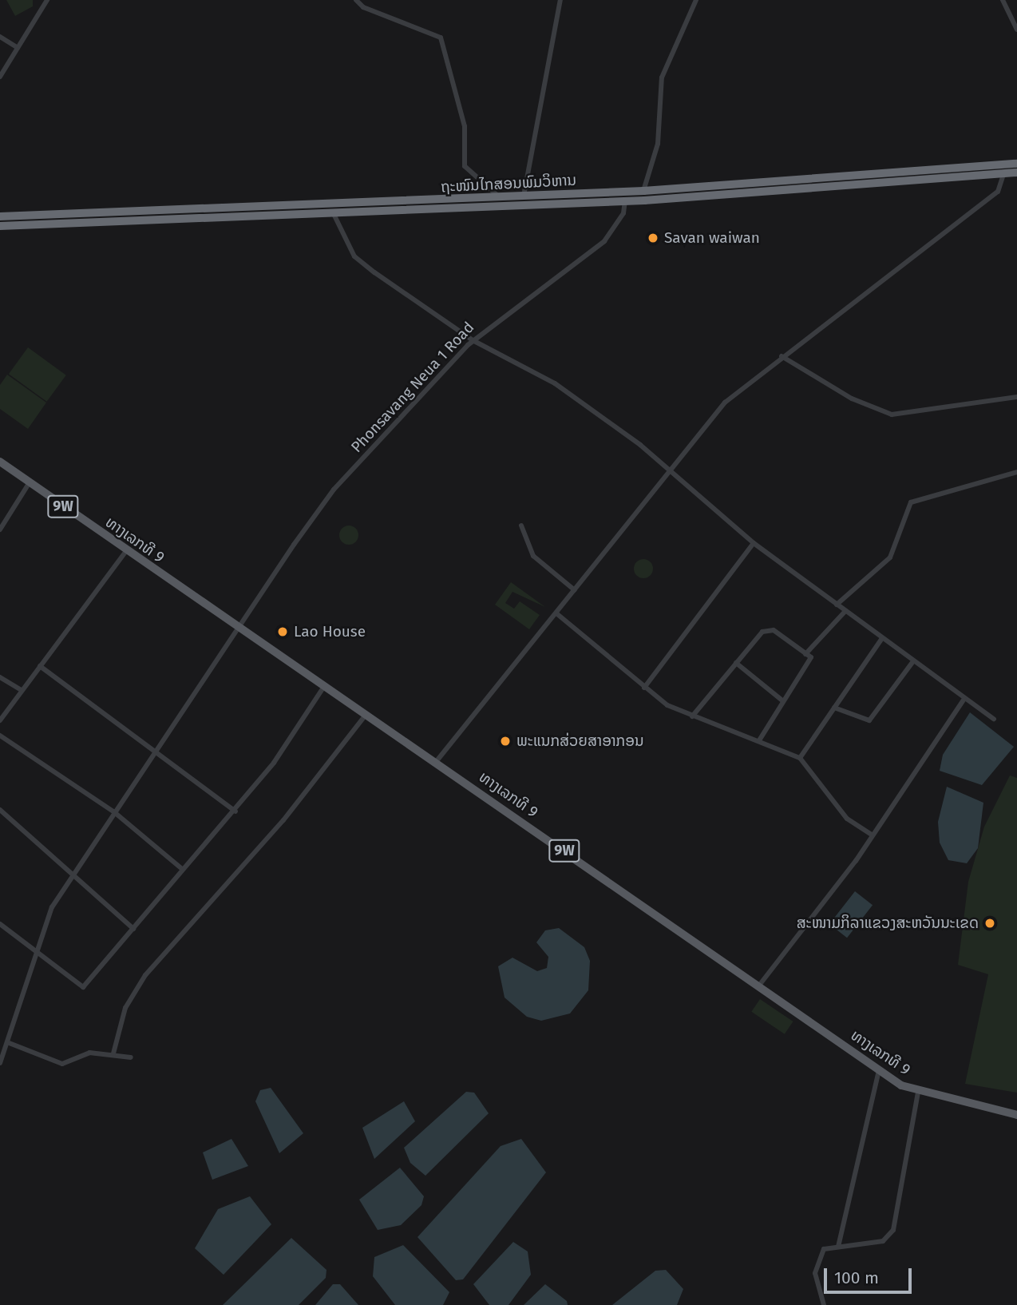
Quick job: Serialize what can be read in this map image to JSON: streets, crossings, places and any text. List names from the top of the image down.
{
  "streets": {
    "highway": ["ຖະໜົນໄກສອນພົມວິຫານ"],
    "main road": ["9W", "ທາງເລກທີ 9"],
    "street": ["Phonsavang Neua 1 Road"]
  },
  "crossings": [
    ["ຖະໜົນໄກສອນພົມວິຫານ", "Phonsavang Neua 1 Road"],
    ["Phonsavang Neua 1 Road", "ທາງເລກທີ 9"]
  ],
  "places": [
    "Savan waiwan",
    "Lao House",
    "ພະແນກສ່ວຍສາອາກອນ",
    "ສະໜາມກິລາແຂວງສະຫວັນນະເຂດ"
  ],
  "scale_bar": "100 m"
}
